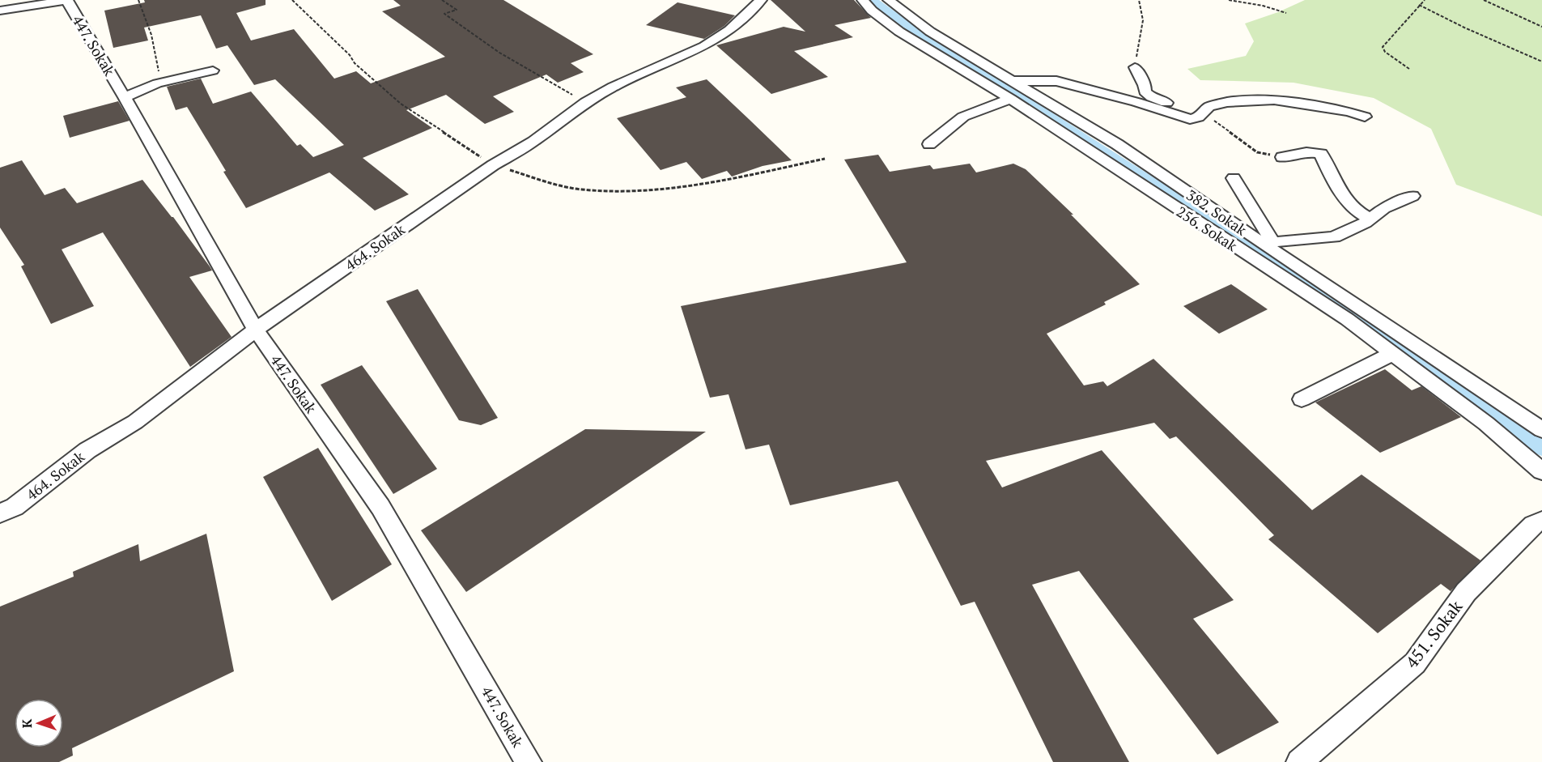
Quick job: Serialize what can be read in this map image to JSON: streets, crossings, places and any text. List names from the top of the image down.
{
  "streets": {
    "street": [
      "447. Sokak",
      "382. Sokak",
      "256. Sokak",
      "464. Sokak",
      "451. Sokak"
    ]
  },
  "crossings": [
    ["447. Sokak", "464. Sokak"]
  ],
  "north": "left"
}
